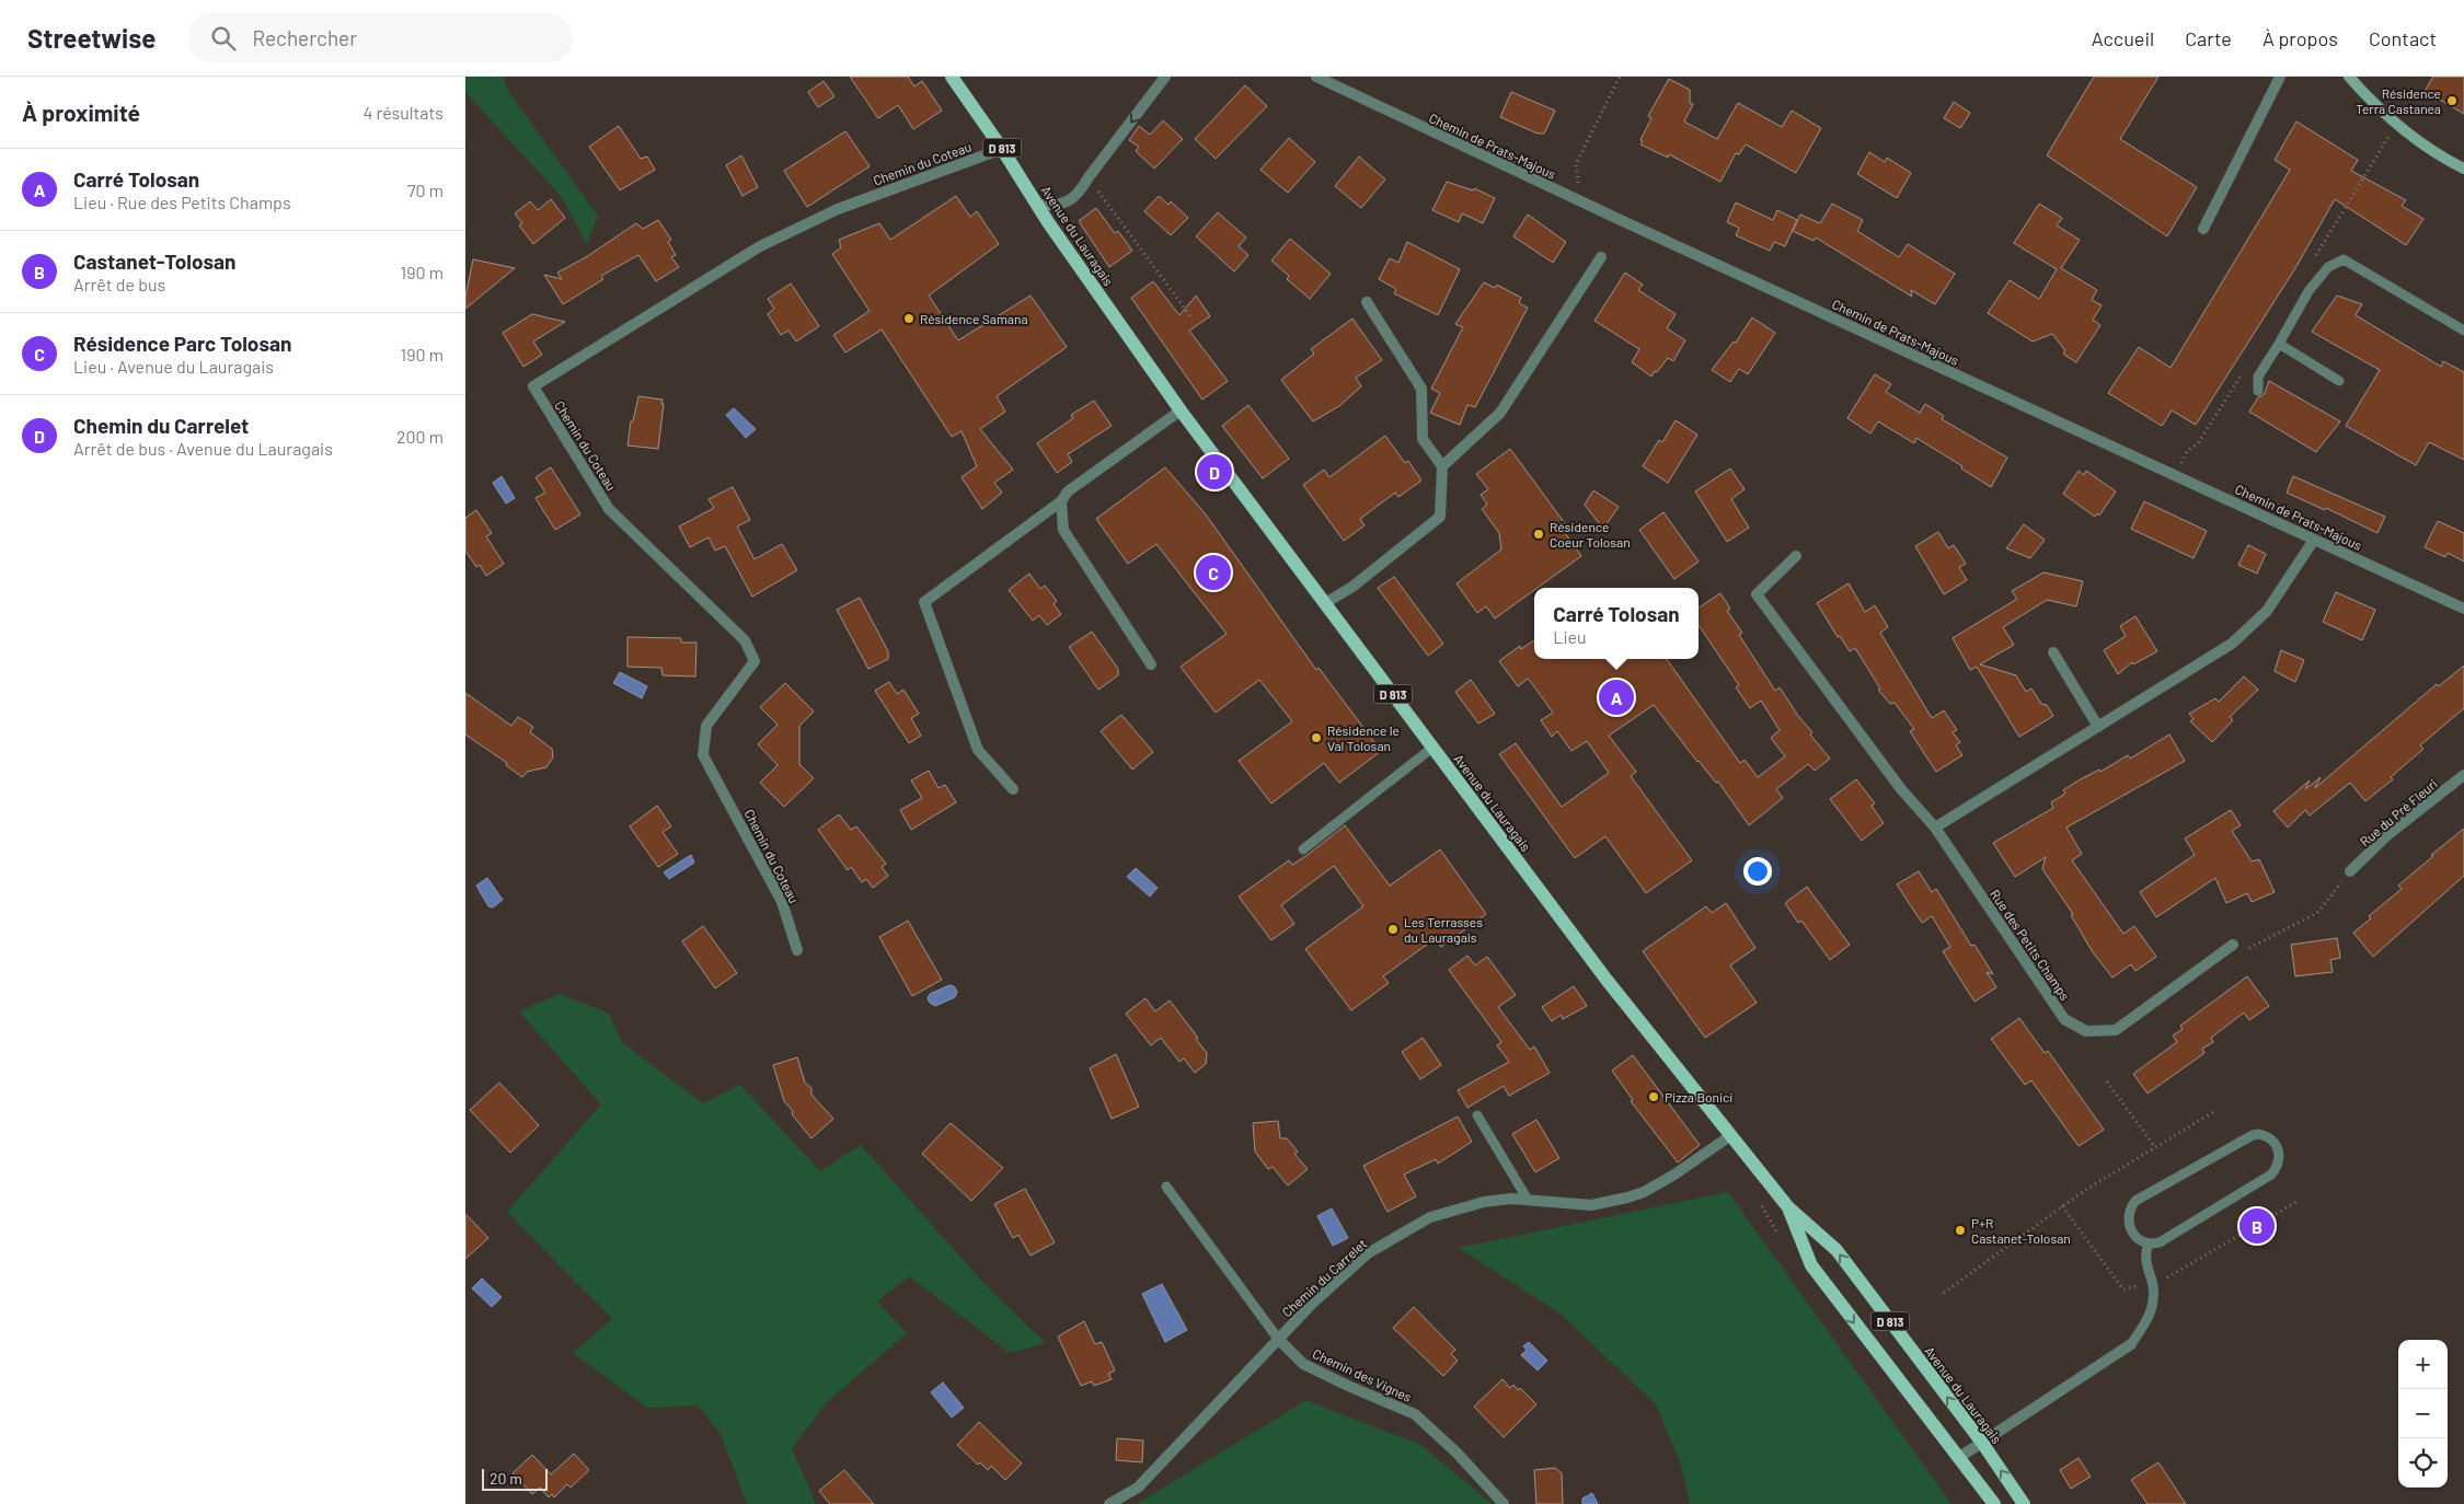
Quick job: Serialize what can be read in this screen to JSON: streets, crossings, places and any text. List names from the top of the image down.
{
  "streets": {
    "main road": ["D 813", "Avenue du Lauragais"],
    "street": [
      "Chemin de Prats-Majous",
      "Chemin du Coteau",
      "Rue du Pré Fleuri",
      "Rue des Petits Champs",
      "Chemin du Carrelet",
      "Chemin des Vignes"
    ]
  },
  "crossings": [
    ["Chemin du Coteau", "Avenue du Lauragais"],
    ["Avenue du Lauragais", "Chemin du Carrelet"],
    ["Chemin du Carrelet", "Chemin des Vignes"]
  ],
  "places": [
    "Résidence Terra Castanea",
    "Résidence Samana",
    "Résidence Coeur Tolosan",
    "Résidence le Val Tolosan",
    "Les Terrasses du Lauragais",
    "Pizza Bonici",
    "P+R Castanet-Tolosan"
  ],
  "scale_bar": "20 m",
  "page": {
    "header": "Streetwise",
    "search": "Rechercher",
    "nav": [
      "Accueil",
      "Carte",
      "À propos",
      "Contact"
    ],
    "heading": ["À proximité", "4 résultats"],
    "list": [
      {
        "mark": "A",
        "name": "Carré Tolosan",
        "note": "Lieu · Rue des Petits Champs",
        "value": "70 m"
      },
      {
        "mark": "B",
        "name": "Castanet-Tolosan",
        "note": "Arrêt de bus",
        "value": "190 m"
      },
      {
        "mark": "C",
        "name": "Résidence Parc Tolosan",
        "note": "Lieu · Avenue du Lauragais",
        "value": "190 m"
      },
      {
        "mark": "D",
        "name": "Chemin du Carrelet",
        "note": "Arrêt de bus · Avenue du Lauragais",
        "value": "200 m"
      }
    ],
    "pins": [
      "D",
      "C",
      "A",
      "B"
    ],
    "popup": ["Carré Tolosan", "Lieu"],
    "map_buttons": ["+", "−"],
    "scale": "20 m"
  }
}
